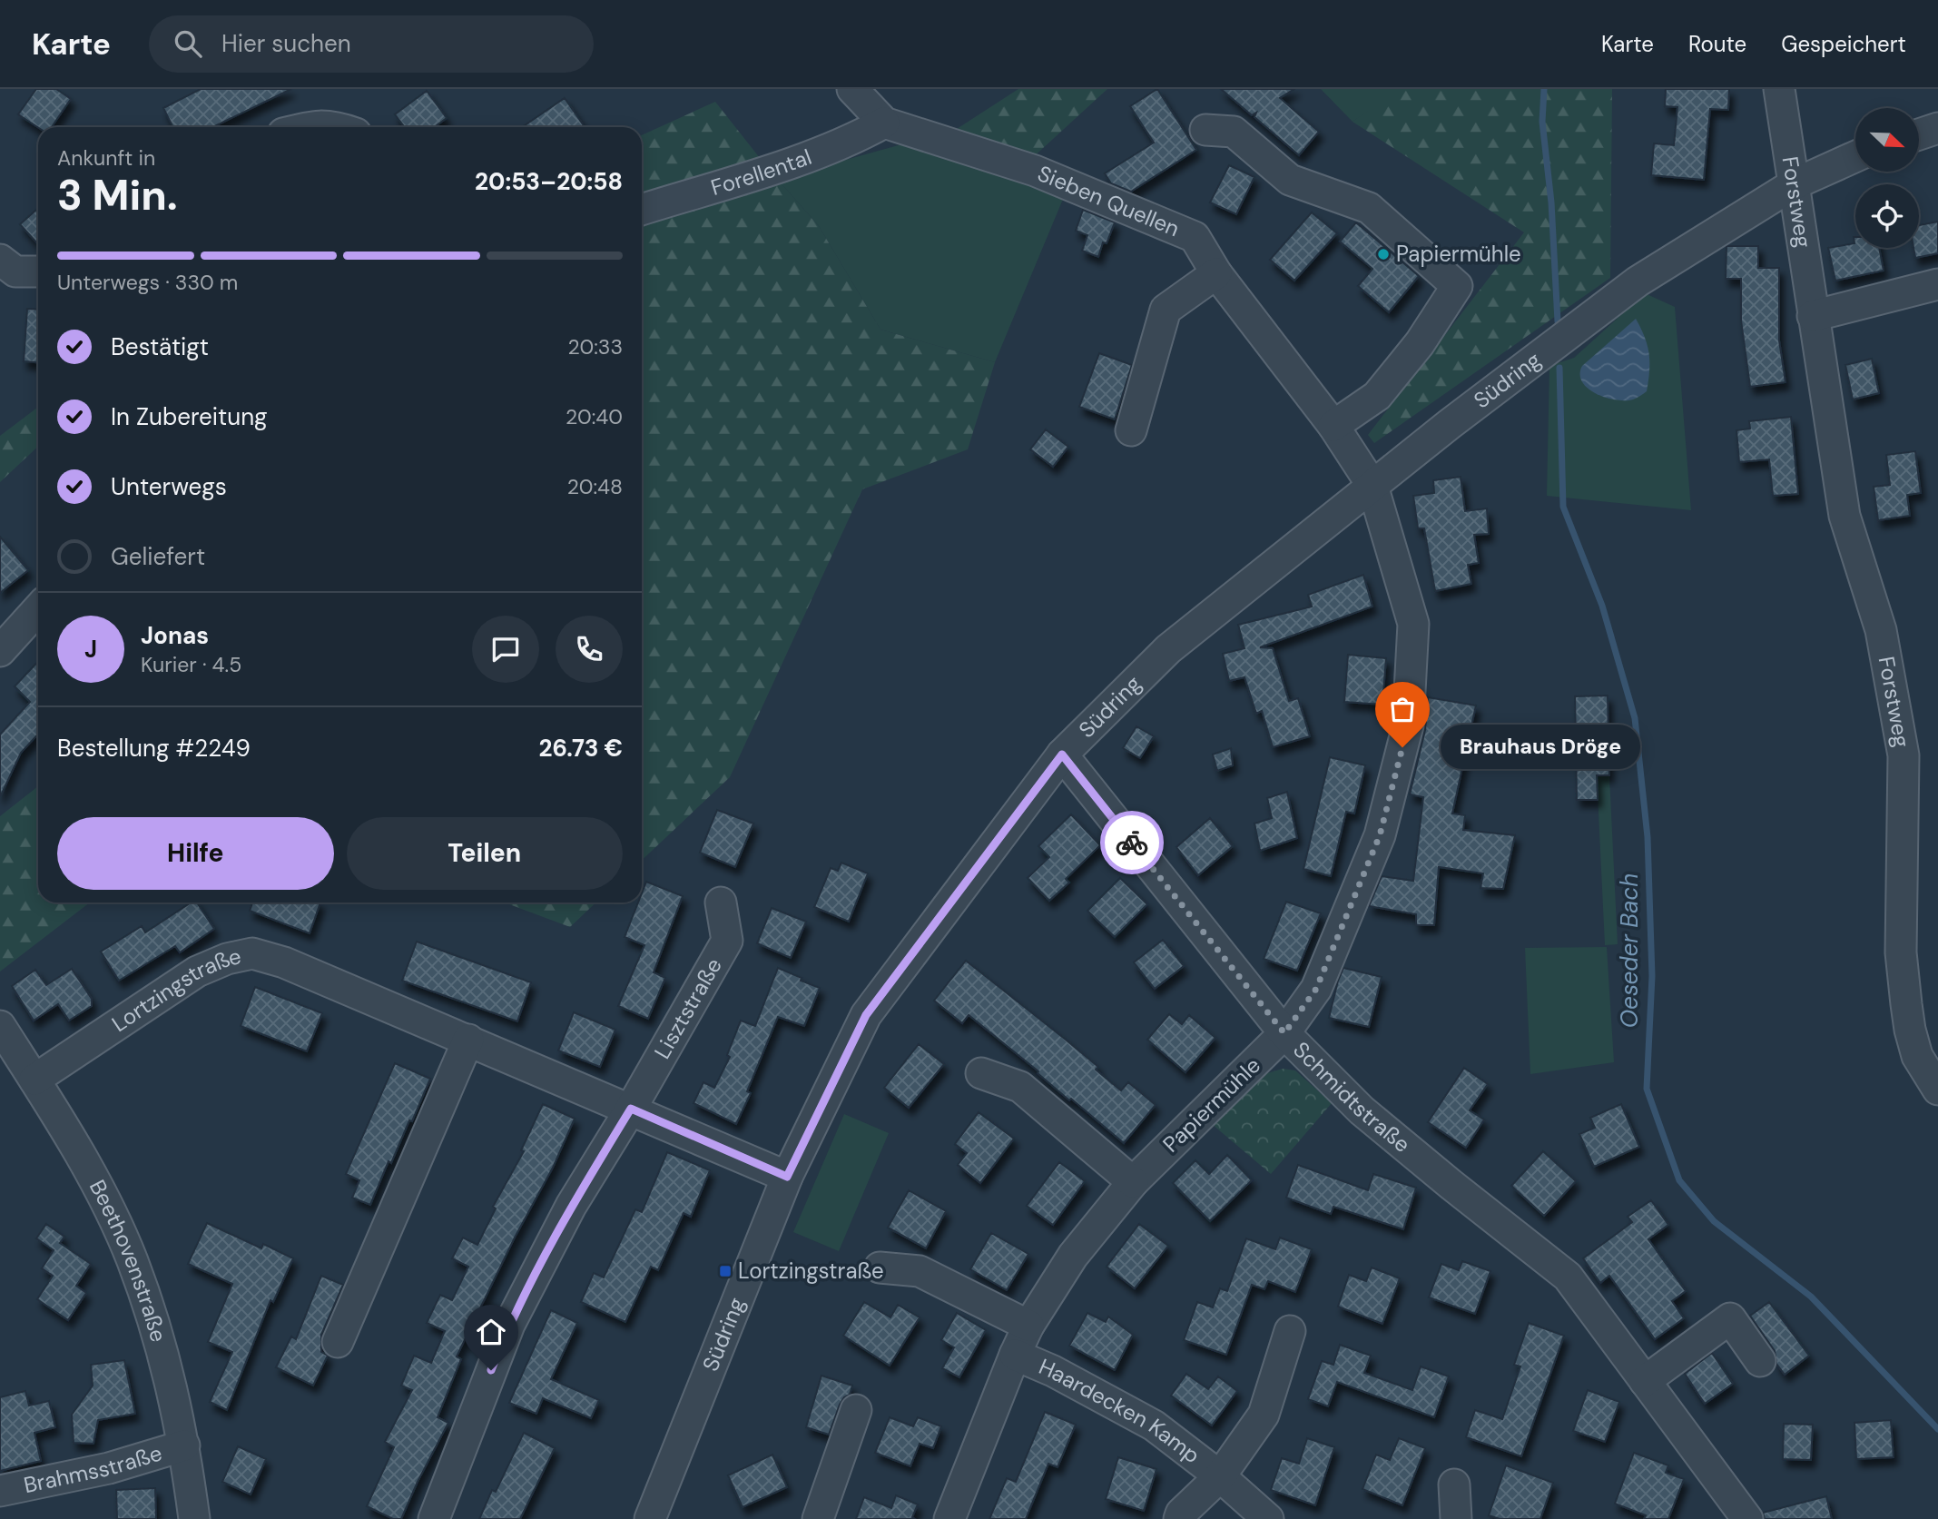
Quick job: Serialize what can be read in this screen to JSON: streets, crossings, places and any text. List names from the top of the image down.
{
  "streets": {
    "street": [
      "Forellental",
      "Sieben Quellen",
      "Forstweg",
      "Südring",
      "Lortzingstraße",
      "Lisztstraße",
      "Schmidtstraße",
      "Papiermühle",
      "Beethovenstraße",
      "Haardecken Kamp",
      "Brahmsstraße"
    ]
  },
  "crossings": [
    ["Forellental", "Sieben Quellen"],
    ["Sieben Quellen", "Südring"],
    ["Sieben Quellen", "Papiermühle"],
    ["Forstweg", "Südring"],
    ["Südring", "Lortzingstraße"],
    ["Südring", "Schmidtstraße"],
    ["Südring", "Papiermühle"],
    ["Lortzingstraße", "Lisztstraße"],
    ["Lortzingstraße", "Beethovenstraße"],
    ["Schmidtstraße", "Papiermühle"],
    ["Papiermühle", "Haardecken Kamp"],
    ["Beethovenstraße", "Brahmsstraße"]
  ],
  "water": ["Oeseder Bach"],
  "places": {
    "other": ["Papiermühle", "Brauhaus Dröge"],
    "transit": ["Lortzingstraße"]
  },
  "north": "bottom right",
  "page": {
    "header": "Karte",
    "search": "Hier suchen",
    "nav": ["Karte", "Route", "Gespeichert"],
    "heading": ["3 Min.", "Ankunft in", "20:53–20:58"],
    "panel": [
      "Jonas",
      "Kurier · 4.5",
      "Bestellung #2249",
      "26.73 €"
    ],
    "bar": "Unterwegs · 330 m",
    "list": [
      ["Bestätigt", "20:33"],
      ["In Zubereitung", "20:40"],
      ["Unterwegs", "20:48"],
      "Geliefert"
    ],
    "round": "J",
    "bubble": "Brauhaus Dröge",
    "buttons": ["Hilfe", "Teilen"]
  }
}
